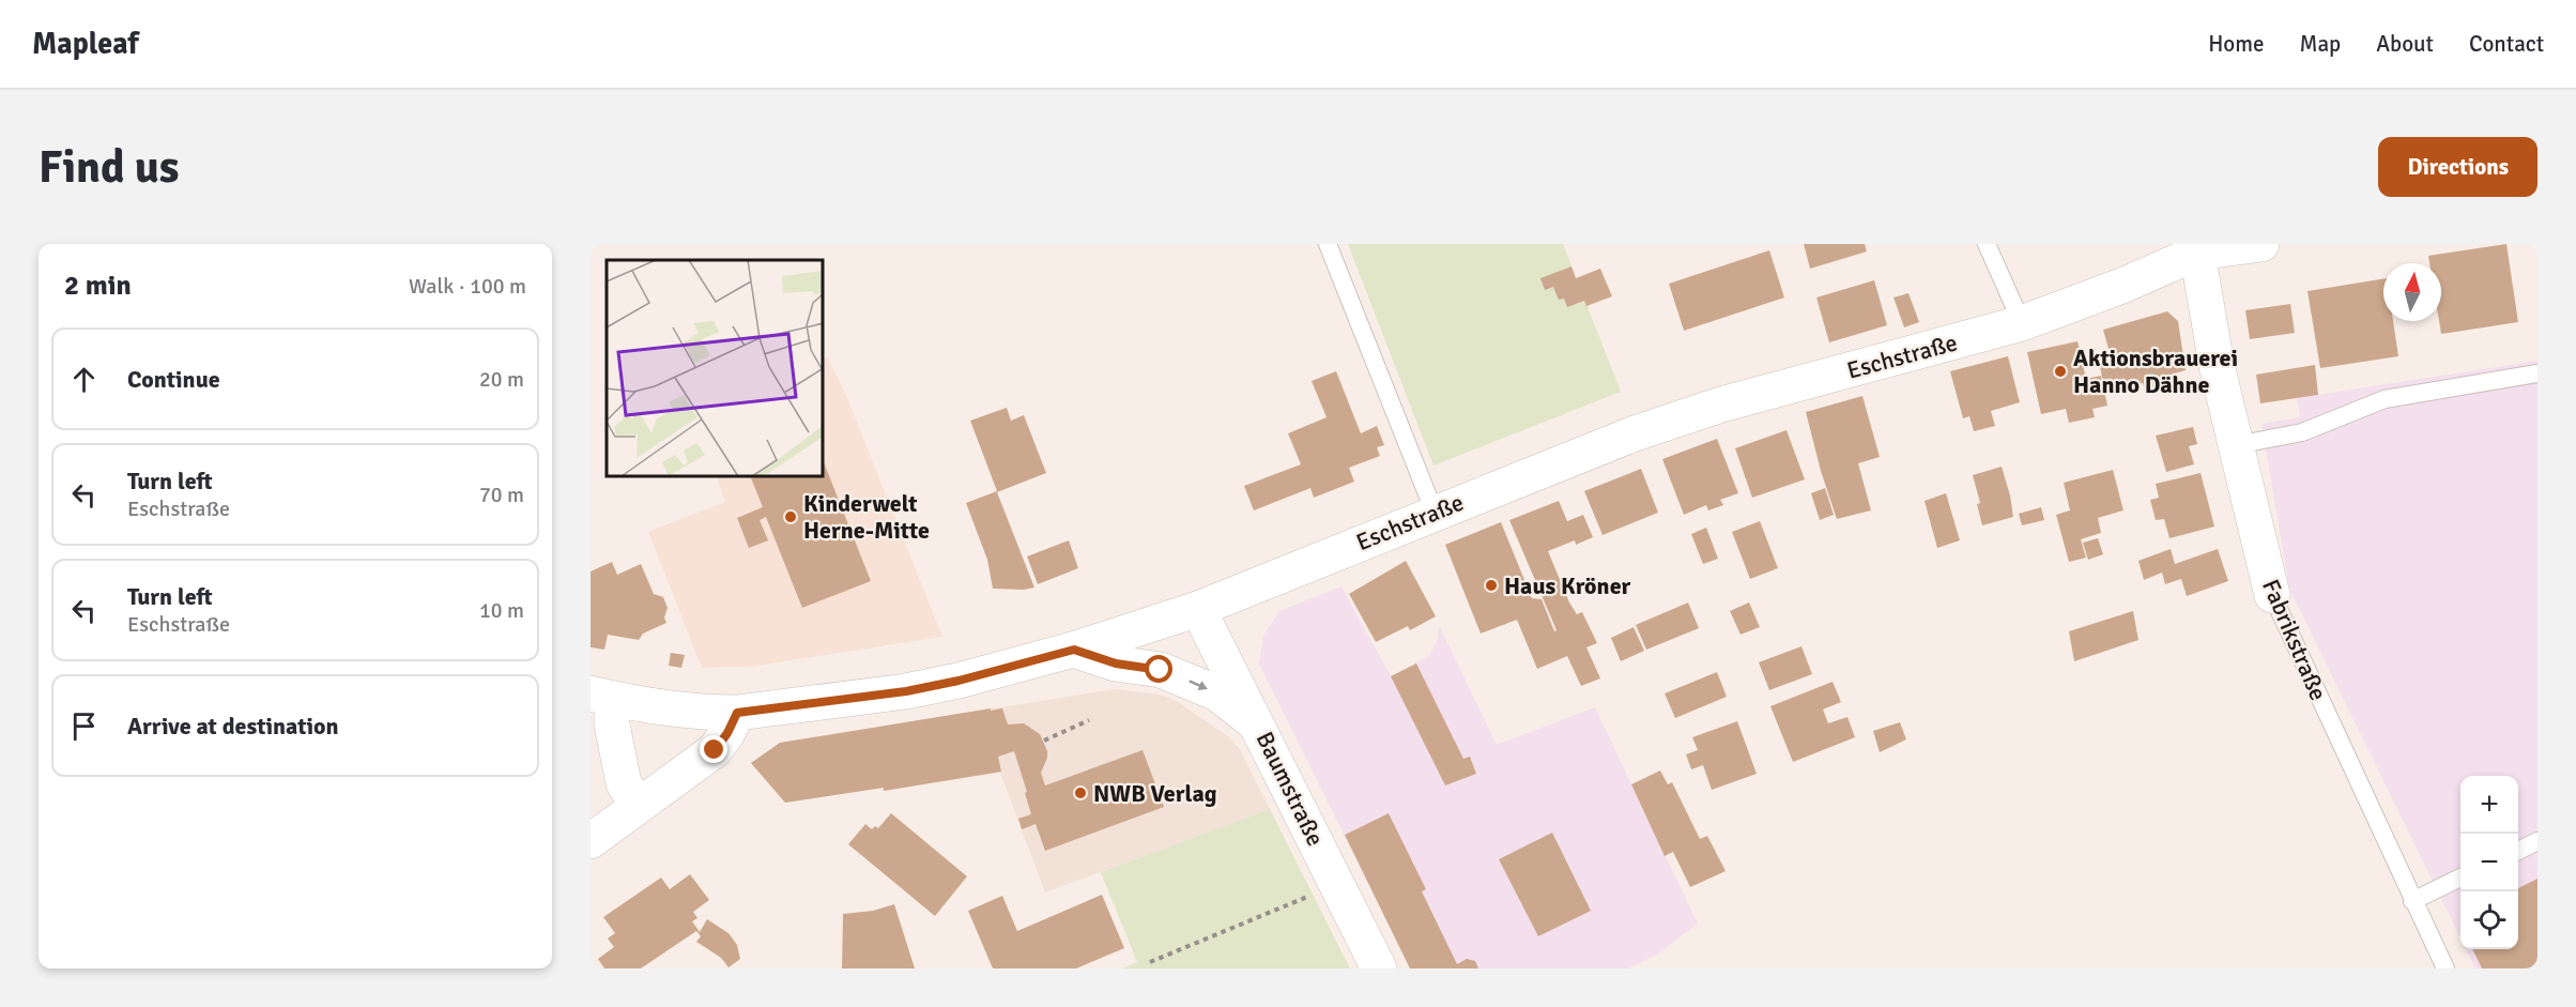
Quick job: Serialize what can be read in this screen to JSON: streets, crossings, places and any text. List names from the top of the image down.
{
  "streets": {
    "street": ["Eschstraße", "Fabrikstraße", "Baumstraße"]
  },
  "crossings": [
    ["Eschstraße", "Fabrikstraße"],
    ["Eschstraße", "Baumstraße"]
  ],
  "places": [
    "Aktionsbrauerei Hanno Dähne",
    "Kinderwelt Herne-Mitte",
    "Haus Kröner",
    "NWB Verlag"
  ],
  "north": "top",
  "page": {
    "header": "Mapleaf",
    "nav": [
      "Home",
      "Map",
      "About",
      "Contact"
    ],
    "buttons": "Directions",
    "title": "Find us",
    "heading": ["2 min", "Walk · 100 m"],
    "list": [
      ["Continue", "20 m"],
      ["Turn left", "Eschstraße", "70 m"],
      ["Turn left", "Eschstraße", "10 m"],
      "Arrive at destination"
    ],
    "map_buttons": ["+", "−"]
  }
}
